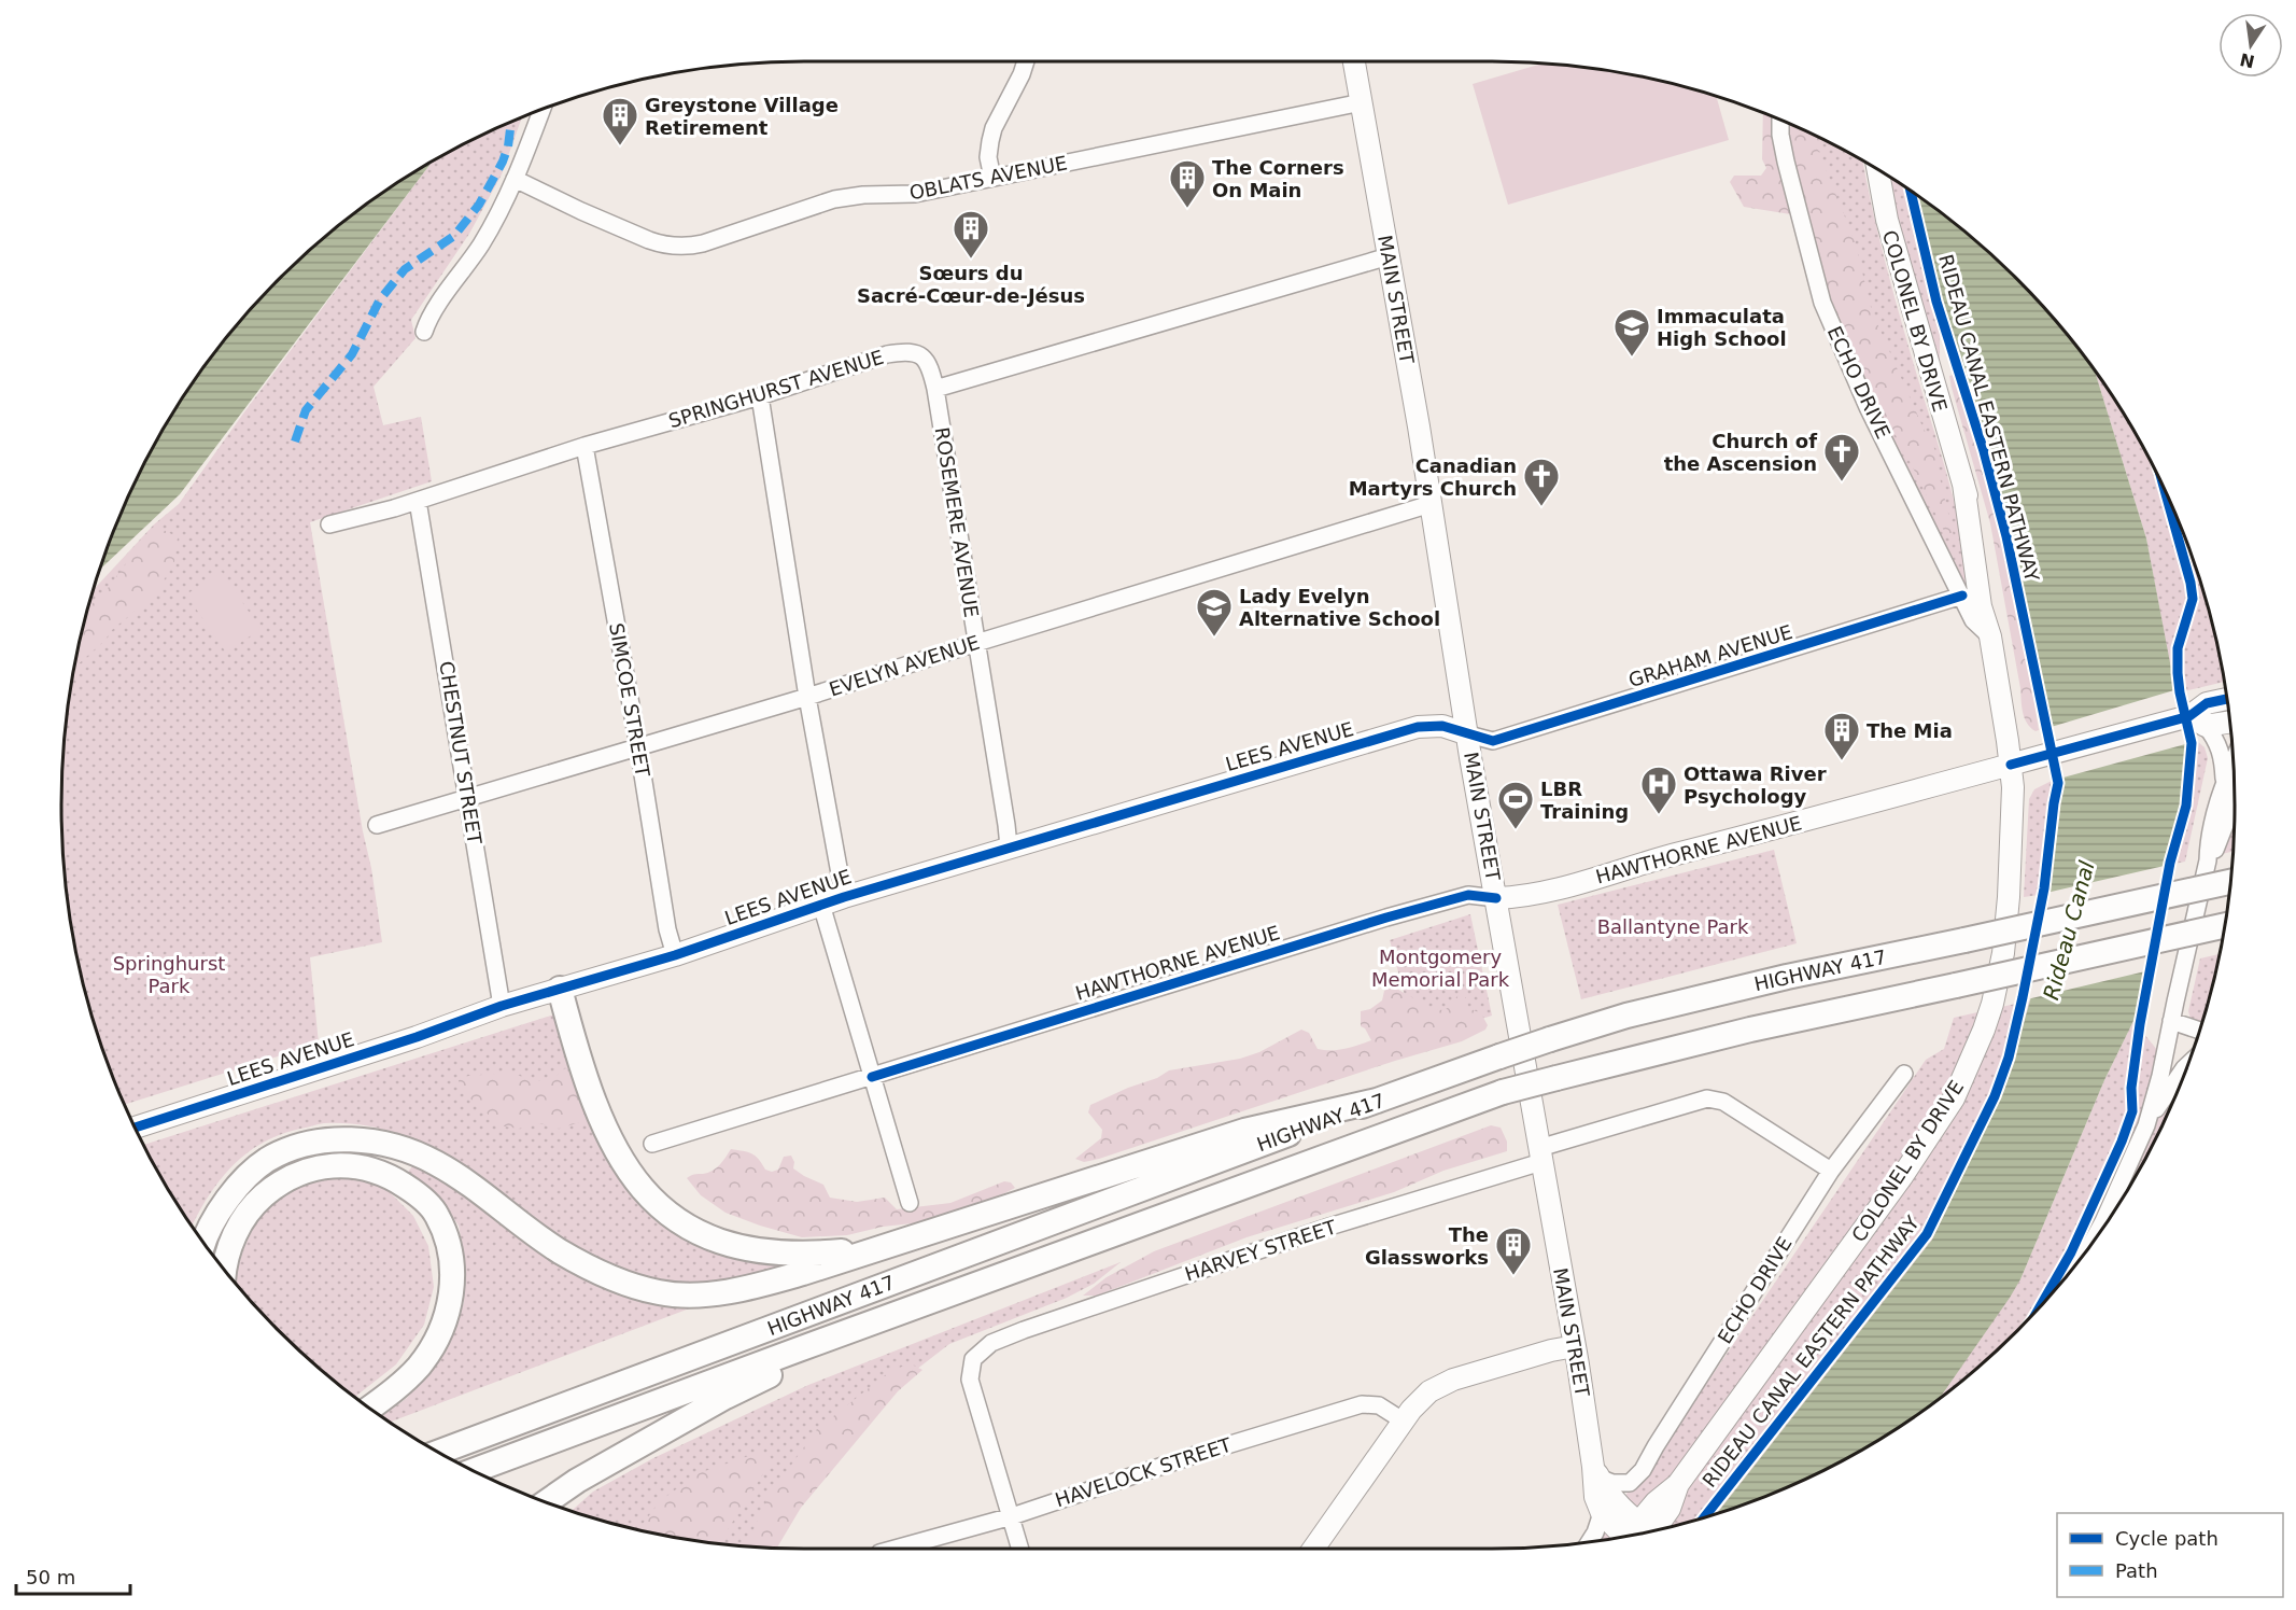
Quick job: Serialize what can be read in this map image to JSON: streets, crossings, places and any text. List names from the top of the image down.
{
  "streets": {
    "highway": ["HIGHWAY 417"],
    "main road": [
      "MAIN STREET",
      "COLONEL BY DRIVE",
      "LEES AVENUE",
      "HAWTHORNE AVENUE"
    ],
    "street": [
      "OBLATS AVENUE",
      "ECHO DRIVE",
      "SPRINGHURST AVENUE",
      "ROSEMERE AVENUE",
      "GRAHAM AVENUE",
      "EVELYN AVENUE",
      "SIMCOE STREET",
      "CHESTNUT STREET",
      "HARVEY STREET",
      "HAVELOCK STREET"
    ],
    "cycle path": ["RIDEAU CANAL EASTERN PATHWAY"]
  },
  "crossings": [
    ["OBLATS AVENUE", "MAIN STREET"],
    ["MAIN STREET", "ECHO DRIVE"],
    ["MAIN STREET", "GRAHAM AVENUE"],
    ["MAIN STREET", "EVELYN AVENUE"],
    ["MAIN STREET", "LEES AVENUE"],
    ["MAIN STREET", "HAWTHORNE AVENUE"],
    ["MAIN STREET", "HARVEY STREET"],
    ["COLONEL BY DRIVE", "ECHO DRIVE"],
    ["COLONEL BY DRIVE", "HAWTHORNE AVENUE"],
    ["ECHO DRIVE", "GRAHAM AVENUE"],
    ["ECHO DRIVE", "HARVEY STREET"],
    ["SPRINGHURST AVENUE", "ROSEMERE AVENUE"],
    ["SPRINGHURST AVENUE", "SIMCOE STREET"],
    ["SPRINGHURST AVENUE", "CHESTNUT STREET"],
    ["ROSEMERE AVENUE", "EVELYN AVENUE"],
    ["ROSEMERE AVENUE", "LEES AVENUE"],
    ["GRAHAM AVENUE", "LEES AVENUE"],
    ["EVELYN AVENUE", "SIMCOE STREET"],
    ["EVELYN AVENUE", "CHESTNUT STREET"],
    ["SIMCOE STREET", "LEES AVENUE"],
    ["LEES AVENUE", "CHESTNUT STREET"],
    ["HARVEY STREET", "HAVELOCK STREET"]
  ],
  "water": ["Rideau Canal"],
  "parks": ["Ballantyne Park", "Montgomery Memorial Park", "Springhurst Park"],
  "places": {
    "building": [
      "Greystone Village Retirement",
      "The Corners On Main",
      "Sœurs du Sacré-Cœur-de-Jésus",
      "The Mia",
      "The Glassworks"
    ],
    "school or university": ["Immaculata High School", "Lady Evelyn Alternative School"],
    "church": ["Church of the Ascension", "Canadian Martyrs Church"],
    "hospital": ["Ottawa River Psychology"],
    "sports": ["LBR Training"]
  },
  "legend": ["Cycle path", "Path"],
  "scale_bar": "50 m",
  "north": "bottom"
}
